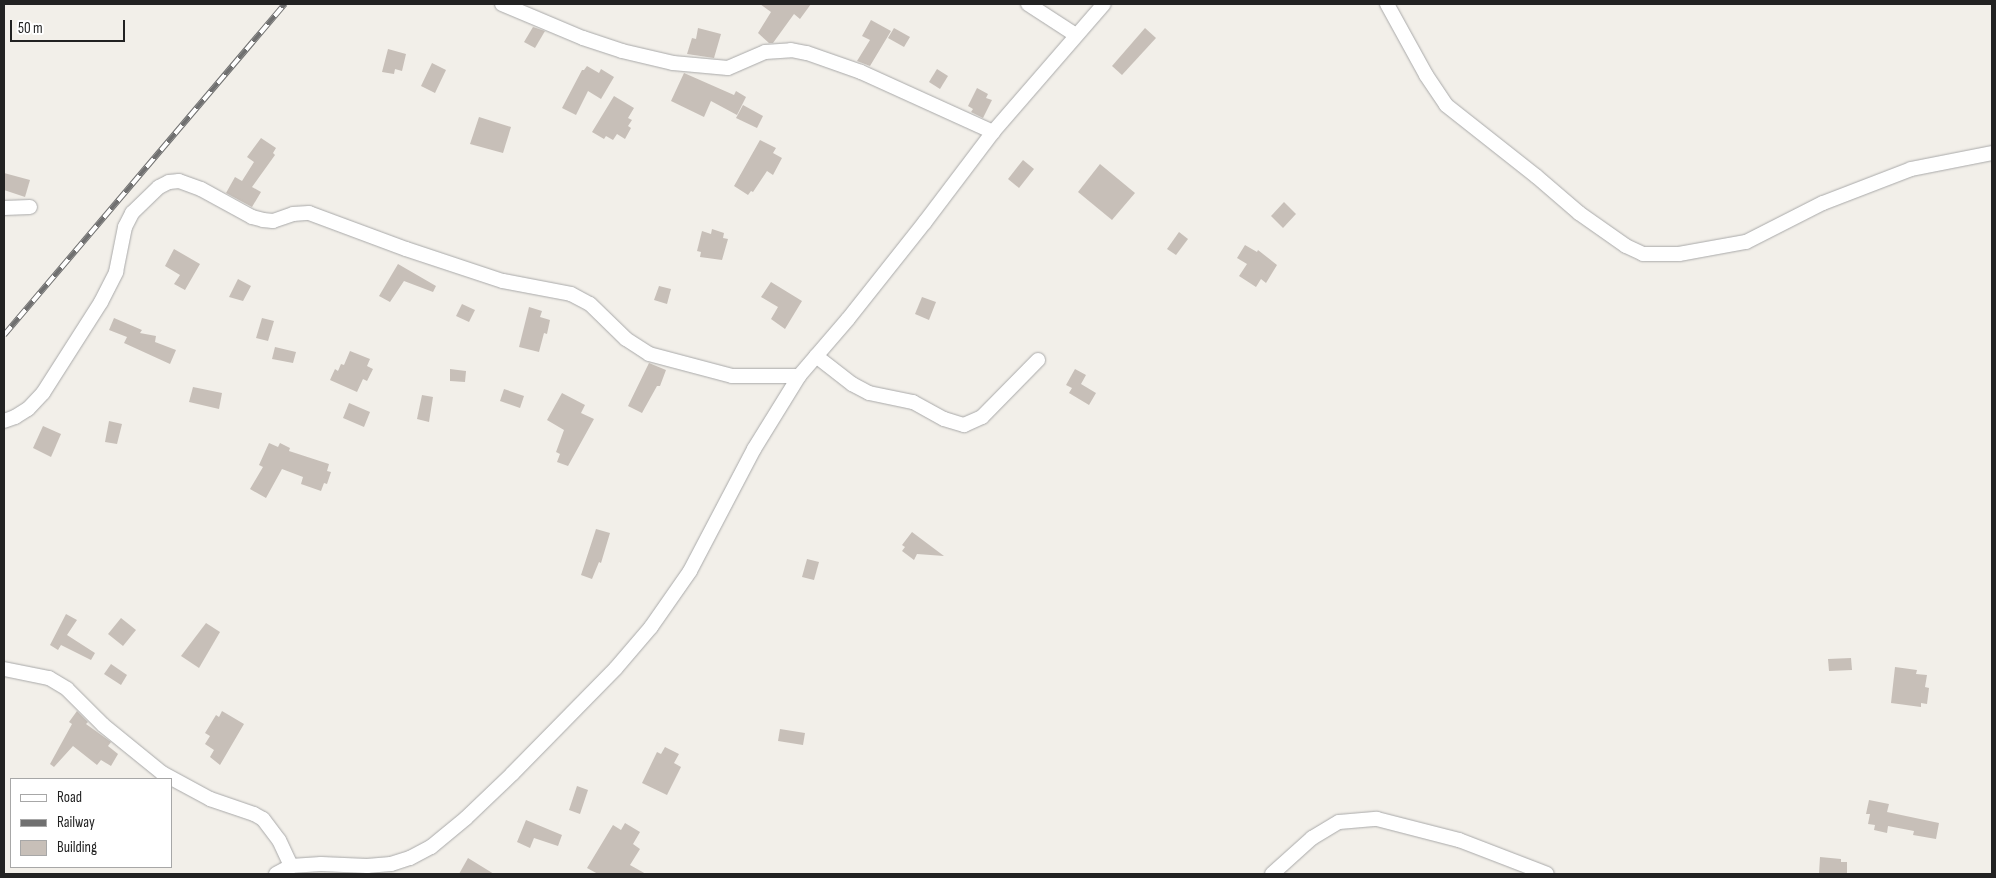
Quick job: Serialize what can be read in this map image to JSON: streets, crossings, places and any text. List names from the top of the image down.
{
  "legend": ["Road", "Railway", "Building"],
  "scale_bar": "50 m"
}
